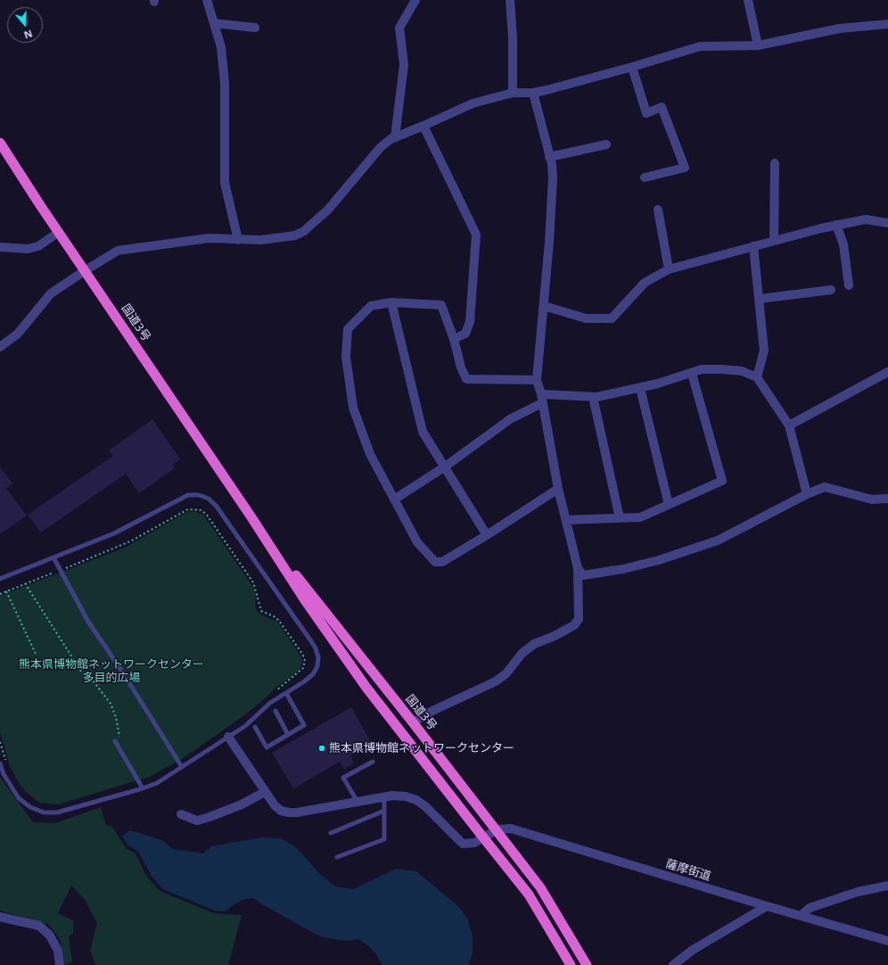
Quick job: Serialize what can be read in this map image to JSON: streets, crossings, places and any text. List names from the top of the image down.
{
  "streets": {
    "highway": ["国道3号"],
    "street": ["薩摩街道"]
  },
  "crossings": [
    ["国道3号", "薩摩街道"]
  ],
  "parks": ["熊本県博物館ネットワークセンター 多目的広場"],
  "places": ["熊本県博物館ネットワークセンター"],
  "north": "bottom"
}
